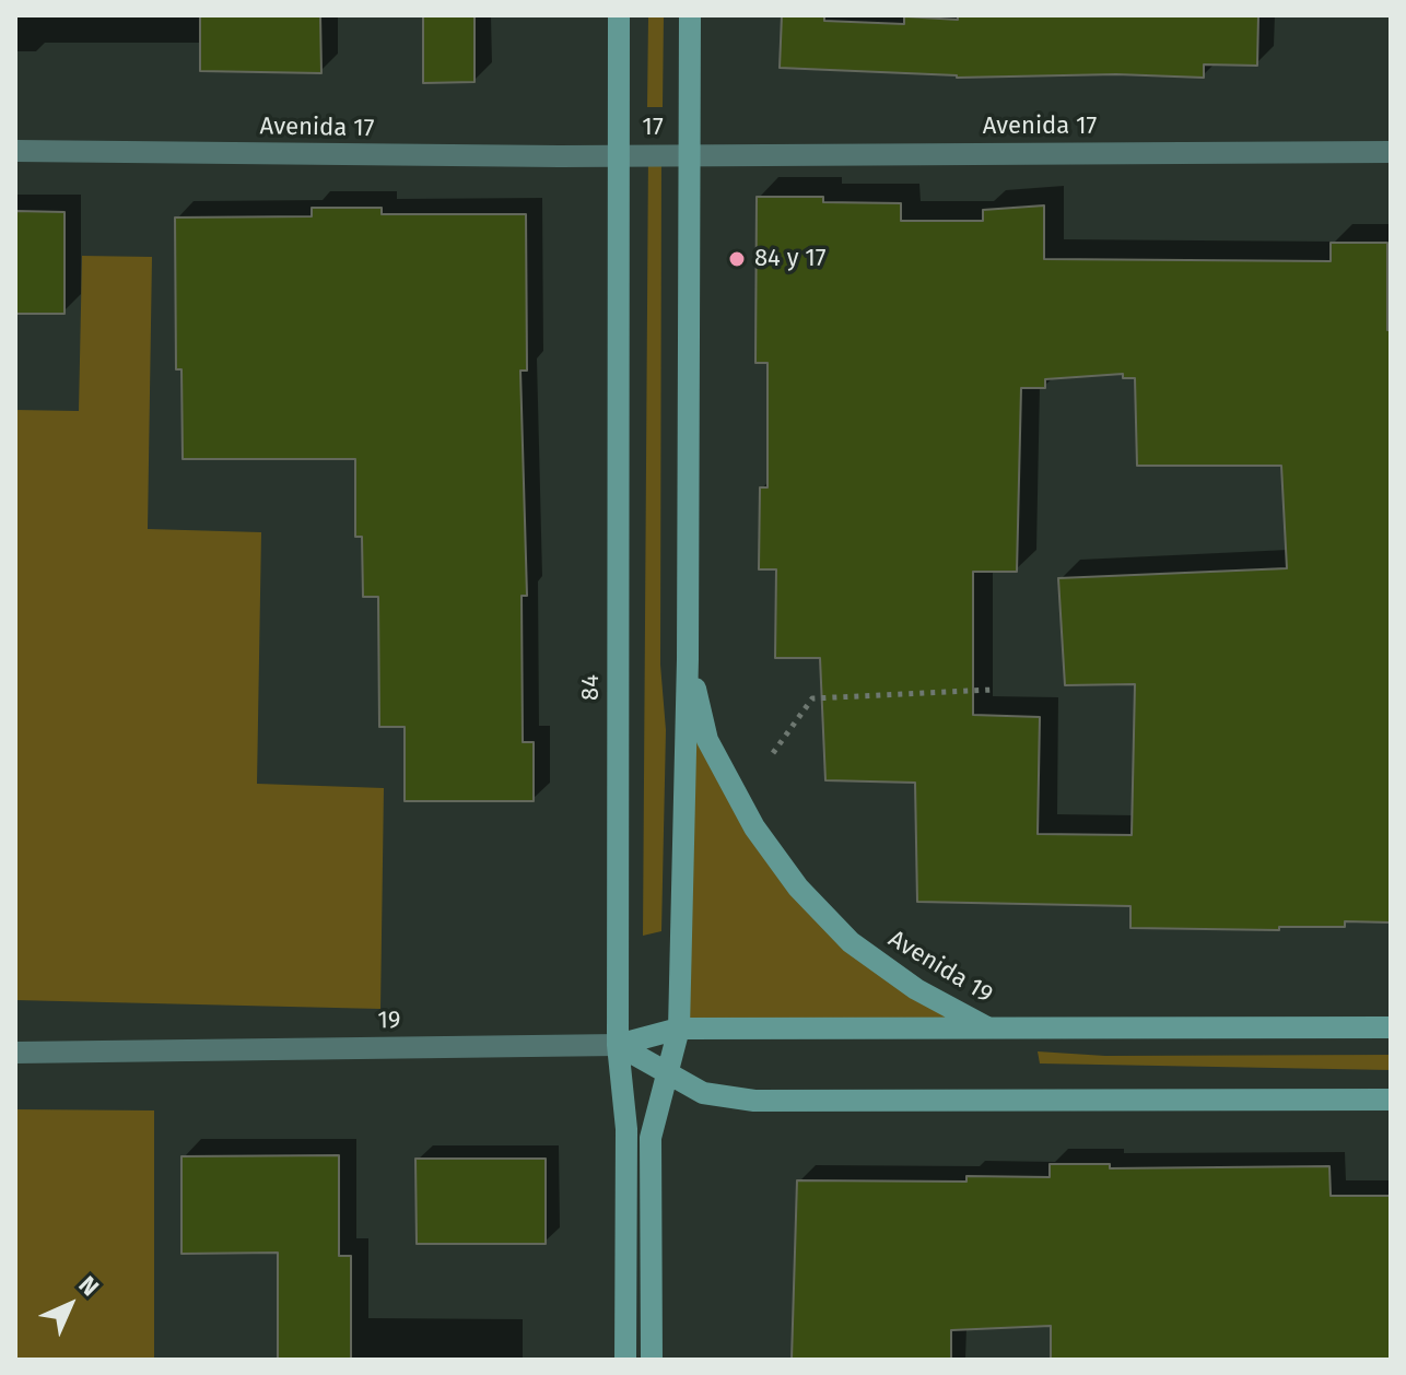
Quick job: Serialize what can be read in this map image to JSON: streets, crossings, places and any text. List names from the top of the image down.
{
  "streets": {
    "main road": ["84", "Avenida 19"],
    "street": ["Avenida 17", "17", "19"]
  },
  "crossings": [
    ["Avenida 17", "17"],
    ["Avenida 17", "84"],
    ["17", "84"],
    ["84", "19"]
  ],
  "places": ["84 y 17"],
  "north": "top right"
}
